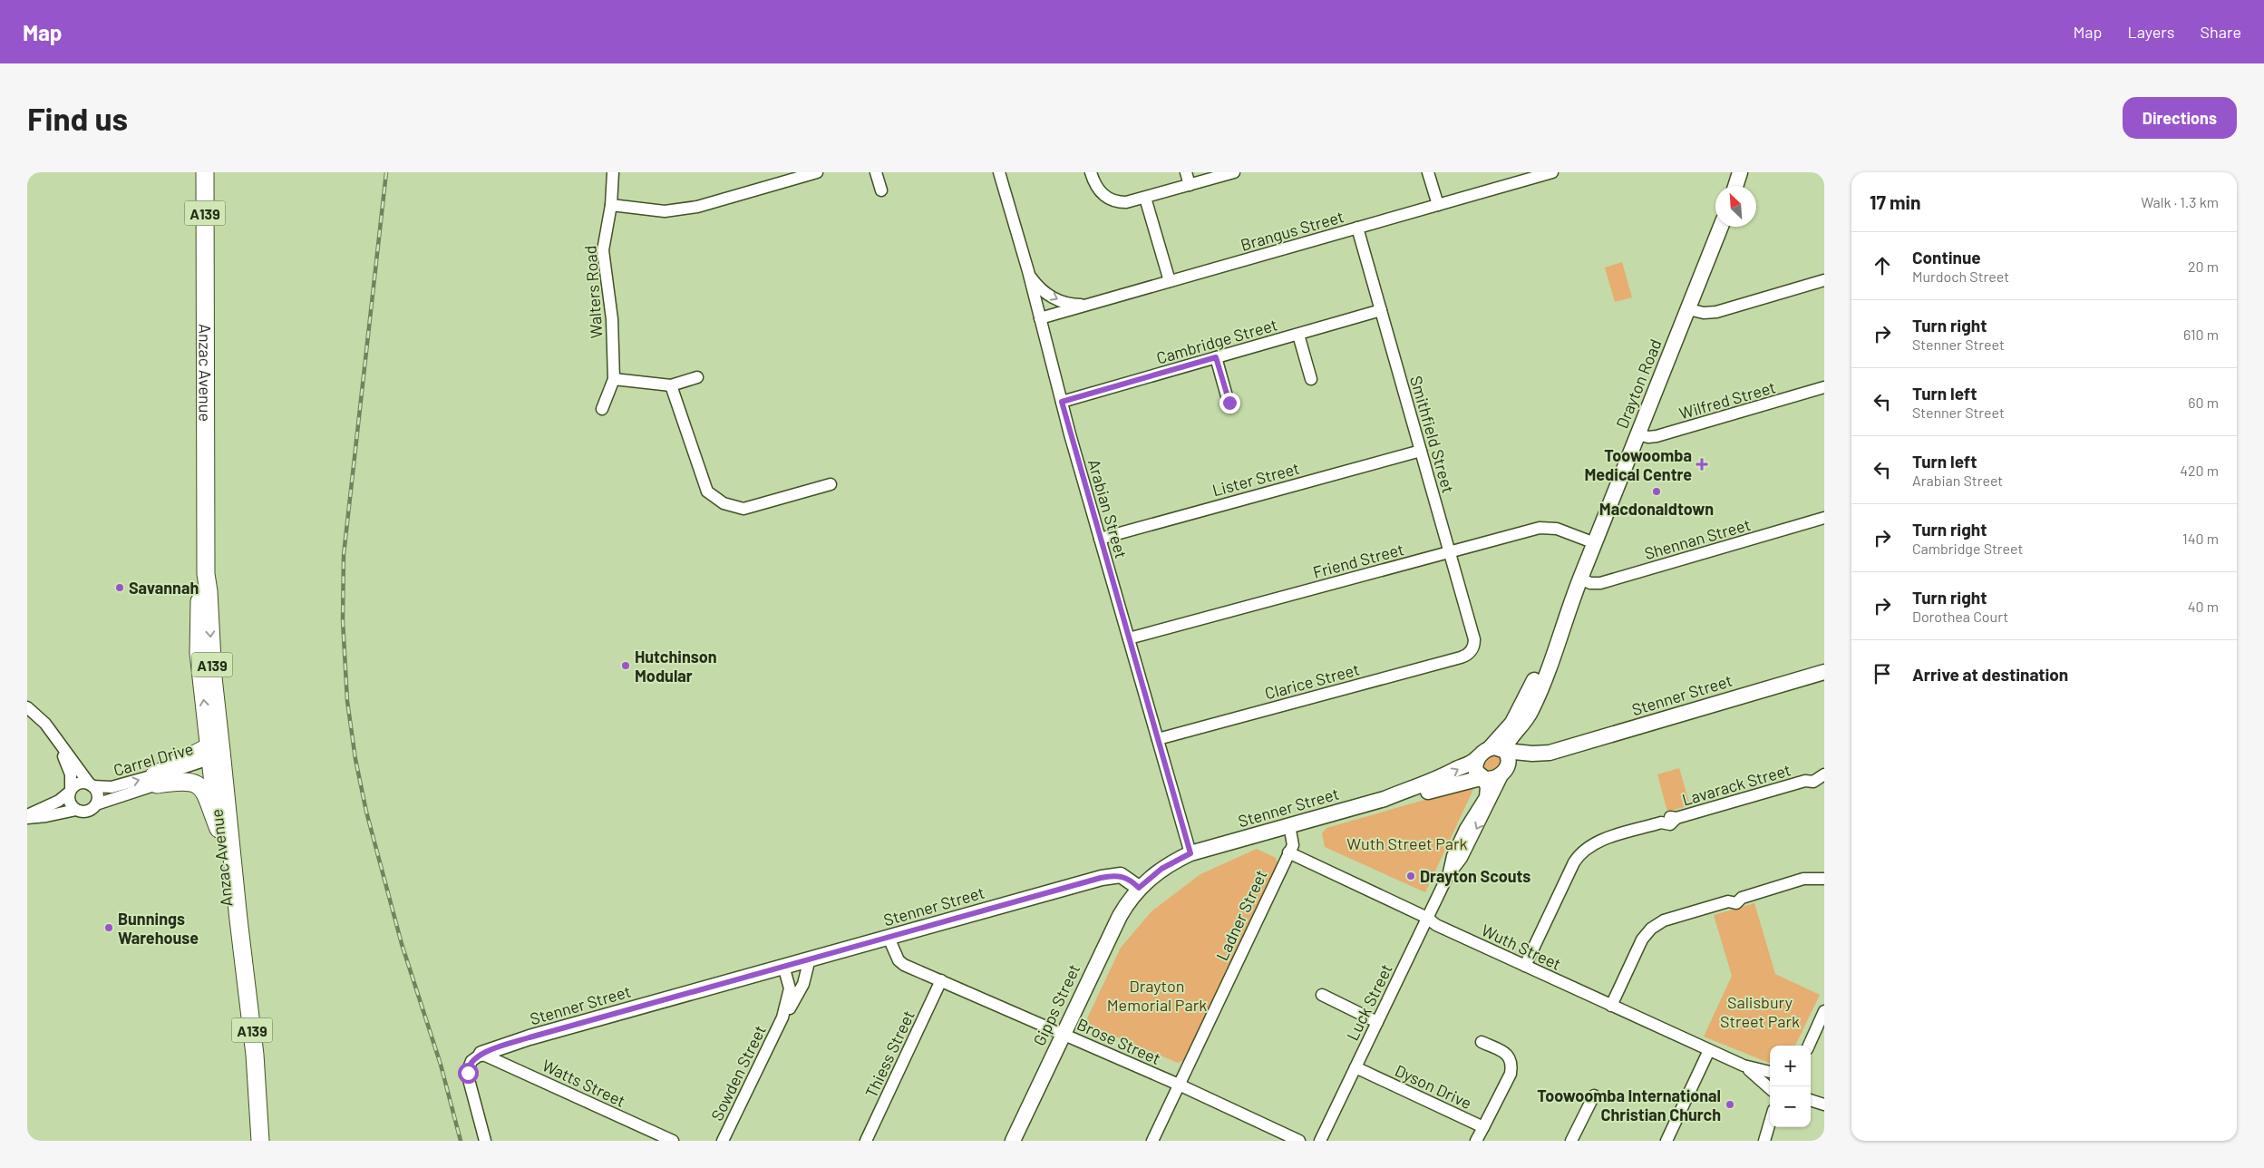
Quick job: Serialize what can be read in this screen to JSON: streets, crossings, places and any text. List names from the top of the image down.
{
  "streets": {
    "highway": ["A139", "Anzac Avenue"],
    "main road": ["Drayton Road", "Stenner Street", "Gipps Street"],
    "street": [
      "Brangus Street",
      "Walters Road",
      "Cambridge Street",
      "Wilfred Street",
      "Smithfield Street",
      "Lister Street",
      "Arabian Street",
      "Shennan Street",
      "Friend Street",
      "Clarice Street",
      "Carrel Drive",
      "Lavarack Street",
      "Ladner Street",
      "Wuth Street",
      "Luck Street",
      "Brose Street",
      "Thiess Street",
      "Sowden Street",
      "Watts Street",
      "Dyson Drive"
    ]
  },
  "crossings": [
    ["Brangus Street", "Smithfield Street"],
    ["Brangus Street", "Arabian Street"],
    ["Cambridge Street", "Smithfield Street"],
    ["Cambridge Street", "Arabian Street"],
    ["Drayton Road", "Wilfred Street"],
    ["Drayton Road", "Shennan Street"],
    ["Drayton Road", "Friend Street"],
    ["Drayton Road", "Stenner Street"],
    ["Smithfield Street", "Lister Street"],
    ["Smithfield Street", "Friend Street"],
    ["Smithfield Street", "Clarice Street"],
    ["Lister Street", "Arabian Street"],
    ["Arabian Street", "Friend Street"],
    ["Arabian Street", "Clarice Street"],
    ["Arabian Street", "Stenner Street"],
    ["Stenner Street", "Ladner Street"],
    ["Stenner Street", "Luck Street"],
    ["Stenner Street", "Gipps Street"],
    ["Stenner Street", "Brose Street"],
    ["Stenner Street", "Sowden Street"],
    ["Stenner Street", "Watts Street"],
    ["Lavarack Street", "Wuth Street"],
    ["Ladner Street", "Wuth Street"],
    ["Ladner Street", "Brose Street"],
    ["Wuth Street", "Luck Street"],
    ["Luck Street", "Dyson Drive"],
    ["Gipps Street", "Brose Street"],
    ["Brose Street", "Thiess Street"]
  ],
  "parks": ["Wuth Street Park", "Drayton Memorial Park", "Salisbury Street Park"],
  "places": {
    "health": ["Toowoomba Medical Centre"],
    "other": [
      "Macdonaldtown",
      "Savannah",
      "Hutchinson Modular",
      "Drayton Scouts",
      "Bunnings Warehouse",
      "Toowoomba International Christian Church"
    ]
  },
  "north": "top left",
  "page": {
    "header": "Map",
    "nav": ["Map", "Layers", "Share"],
    "buttons": "Directions",
    "title": "Find us",
    "heading": ["17 min", "Walk · 1.3 km"],
    "list": [
      ["Continue", "Murdoch Street", "20 m"],
      ["Turn right", "Stenner Street", "610 m"],
      ["Turn left", "Stenner Street", "60 m"],
      ["Turn left", "Arabian Street", "420 m"],
      ["Turn right", "Cambridge Street", "140 m"],
      ["Turn right", "Dorothea Court", "40 m"],
      "Arrive at destination"
    ],
    "map_buttons": ["+", "−"]
  }
}
